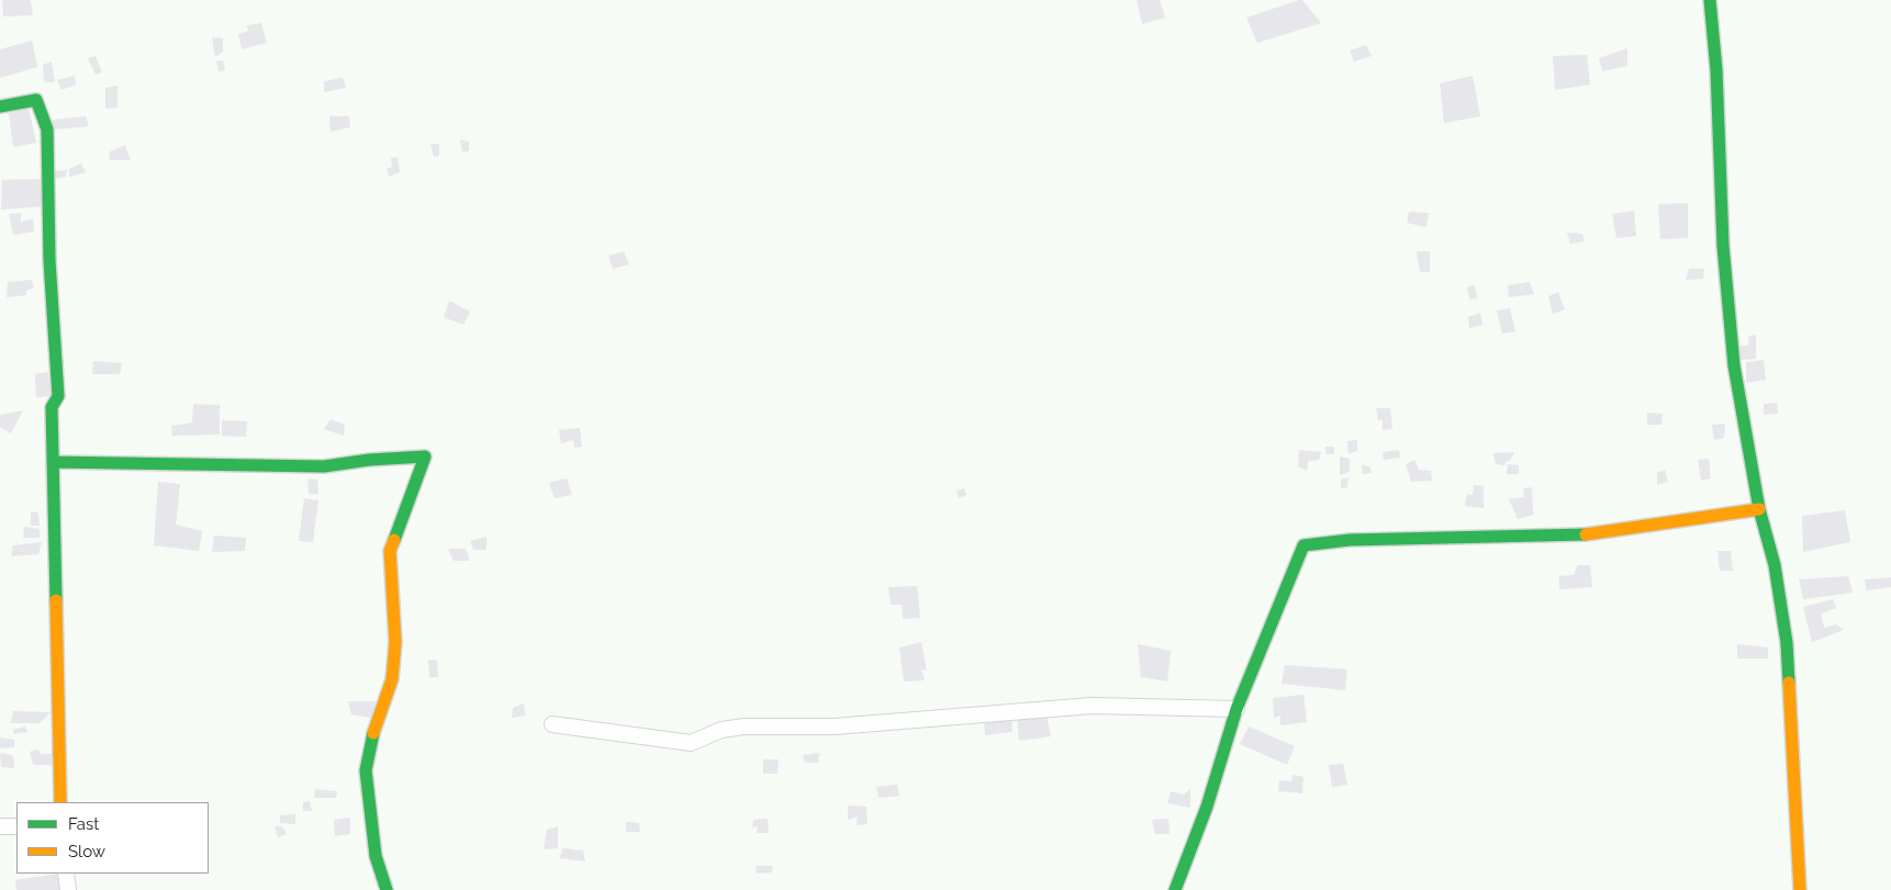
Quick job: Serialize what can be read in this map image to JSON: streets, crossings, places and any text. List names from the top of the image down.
{
  "legend": ["Fast", "Slow"]
}
